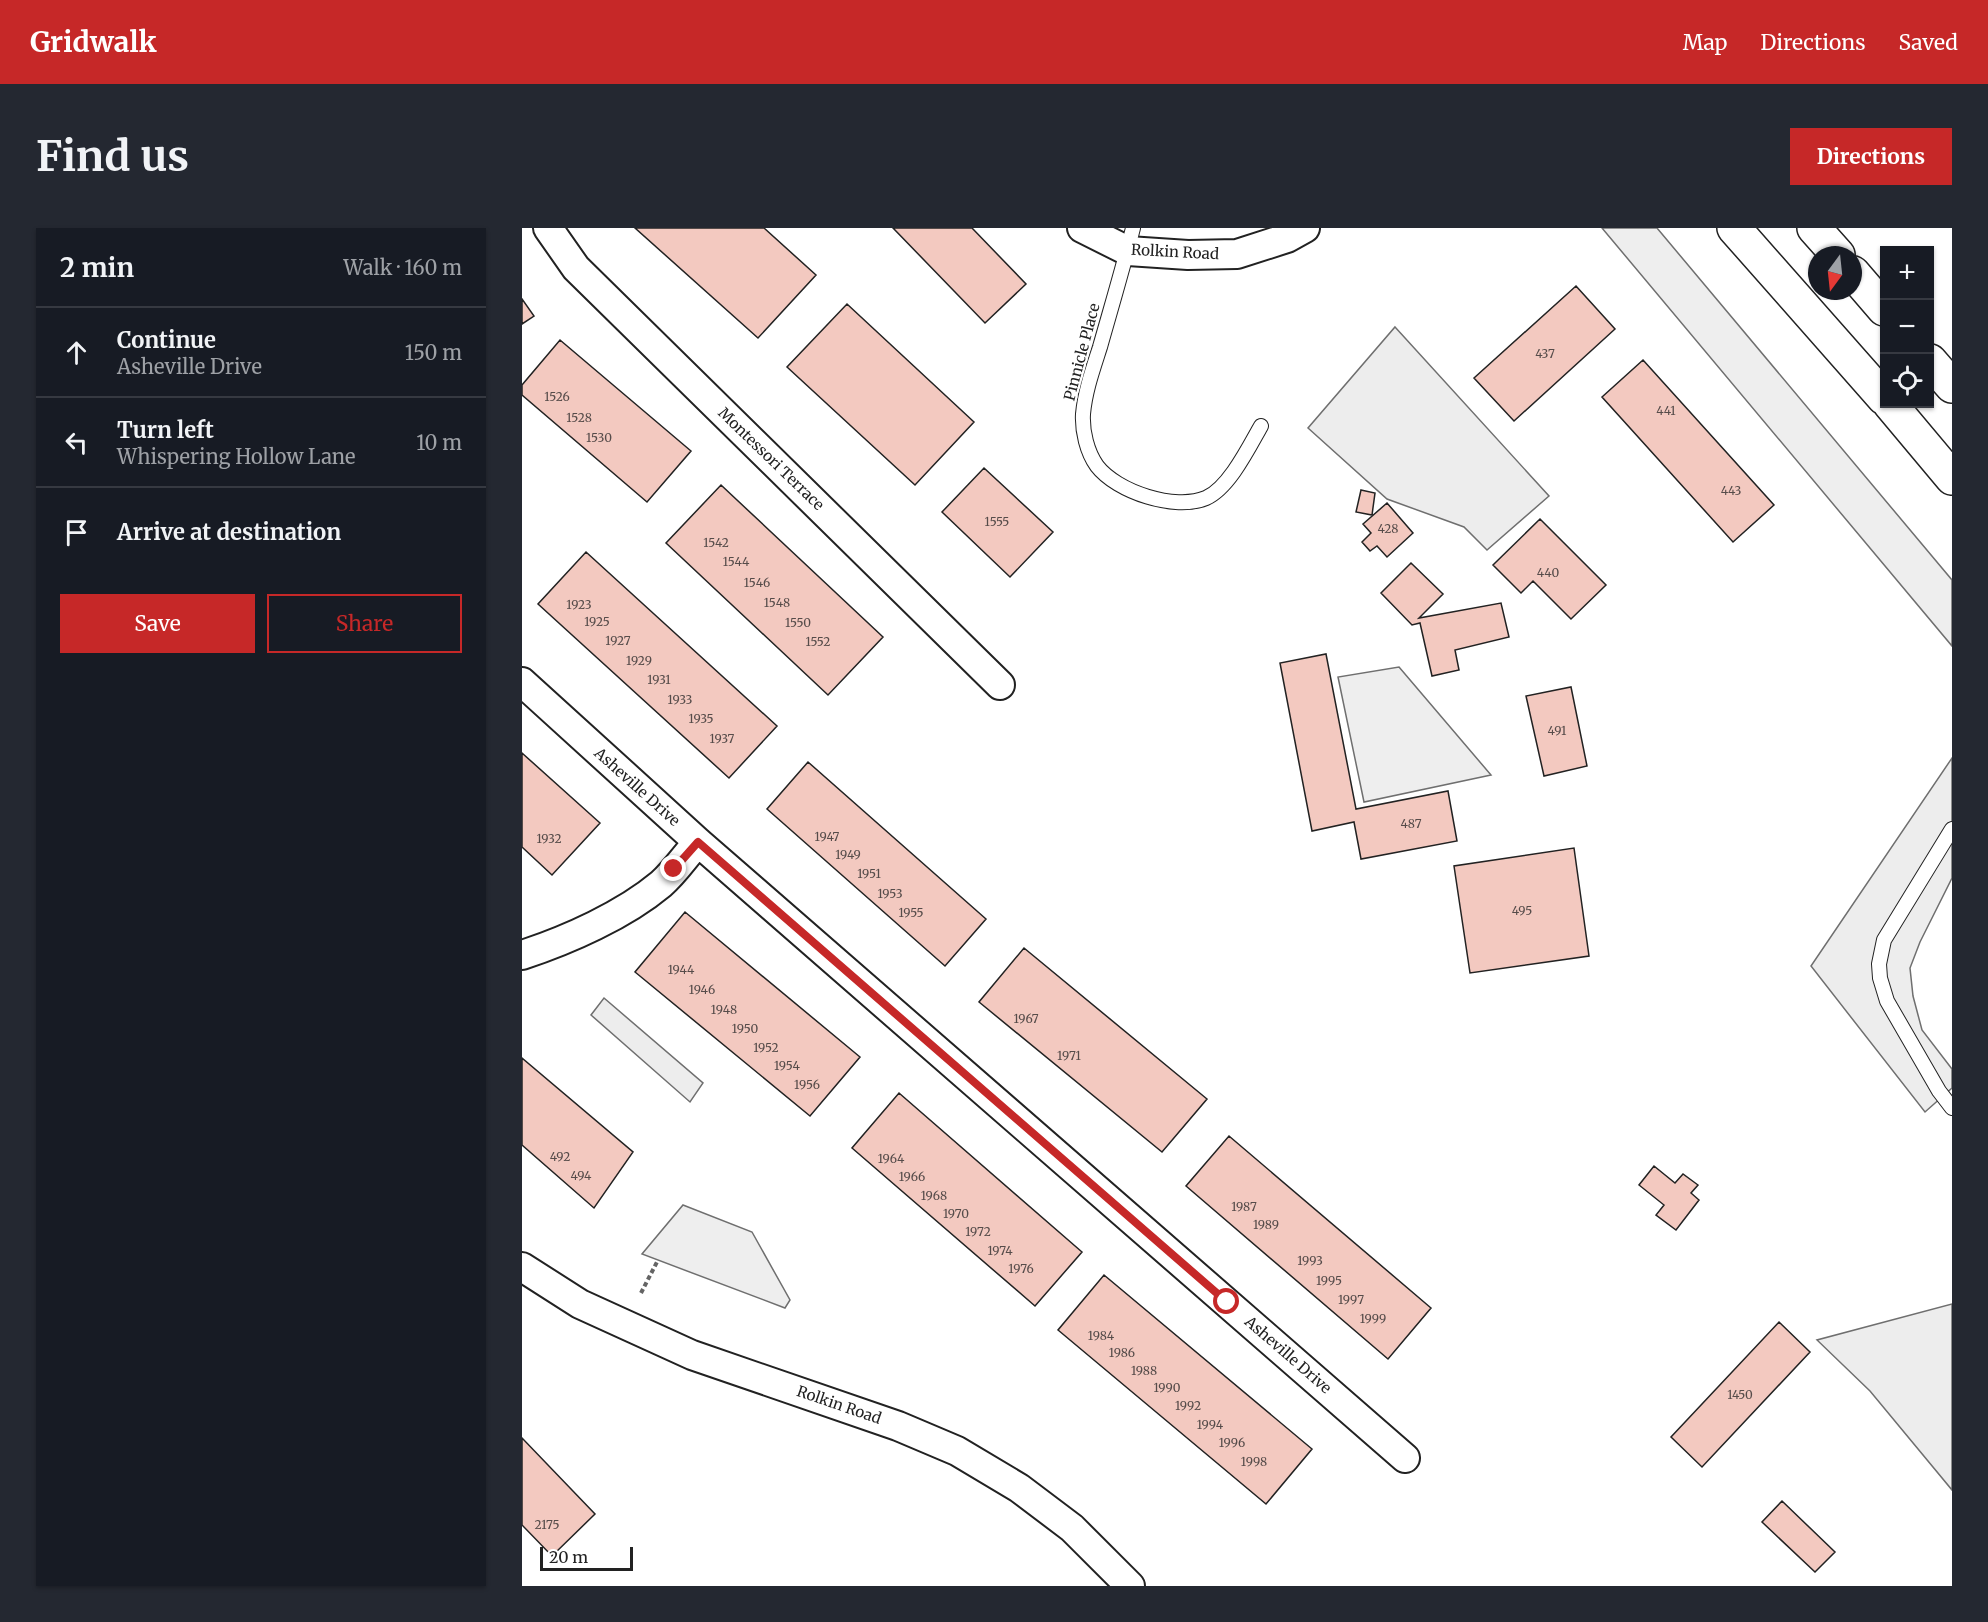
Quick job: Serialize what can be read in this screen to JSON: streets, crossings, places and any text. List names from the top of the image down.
{
  "streets": {
    "street": ["Rolkin Road", "Montessori Terrace", "Asheville Drive"],
    "lane": ["Pinnicle Place"]
  },
  "crossings": [
    ["Rolkin Road", "Pinnicle Place"]
  ],
  "house_numbers": [
    "437",
    "1526",
    "441",
    "1528",
    "1530",
    "443",
    "1555",
    "428",
    "1542",
    "1544",
    "440",
    "1546",
    "1548",
    "1923",
    "1925",
    "1550",
    "1927",
    "1552",
    "1929",
    "1931",
    "1933",
    "1935",
    "491",
    "1937",
    "487",
    "1947",
    "1932",
    "1949",
    "1951",
    "1953",
    "495",
    "1955",
    "1944",
    "1946",
    "1948",
    "1967",
    "1950",
    "1952",
    "1971",
    "1954",
    "1956",
    "492",
    "1964",
    "494",
    "1966",
    "1968",
    "1987",
    "1970",
    "1989",
    "1972",
    "1974",
    "1993",
    "1976",
    "1995",
    "1997",
    "1999",
    "1984",
    "1986",
    "1988",
    "1990",
    "1450",
    "1992",
    "1994",
    "1996",
    "1998",
    "2175"
  ],
  "scale_bar": "20 m",
  "north": "bottom",
  "page": {
    "header": "Gridwalk",
    "nav": ["Map", "Directions", "Saved"],
    "buttons": [
      "Directions",
      ["Save", "Share"]
    ],
    "title": "Find us",
    "heading": ["2 min", "Walk · 160 m"],
    "map_buttons": ["+", "−"],
    "list": [
      ["Continue", "Asheville Drive", "150 m"],
      ["Turn left", "Whispering Hollow Lane", "10 m"],
      "Arrive at destination"
    ],
    "scale": "20 m"
  }
}
